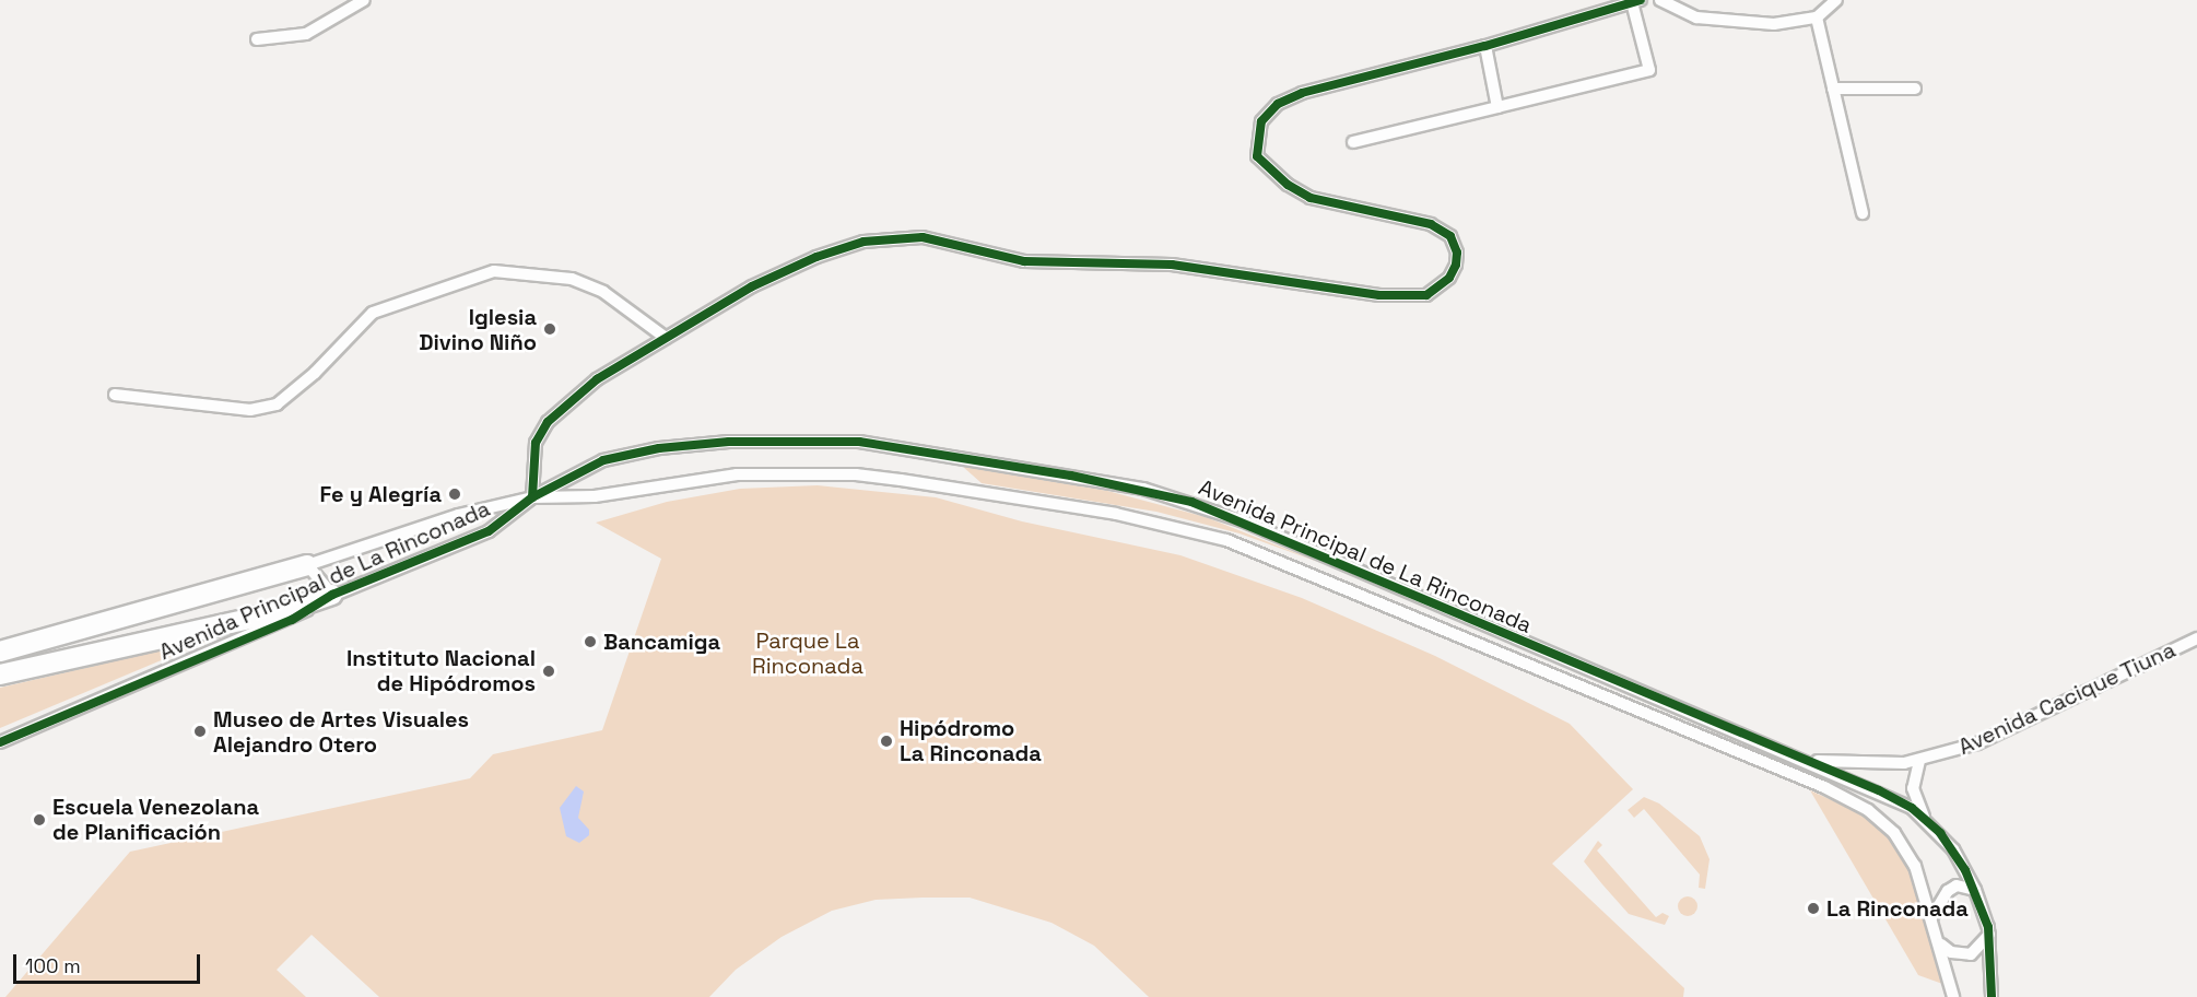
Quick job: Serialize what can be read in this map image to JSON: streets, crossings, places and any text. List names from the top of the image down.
{
  "streets": {
    "street": ["Avenida Principal de La Rinconada", "Avenida Cacique Tiuna"]
  },
  "crossings": [
    ["Avenida Principal de La Rinconada", "Avenida Cacique Tiuna"]
  ],
  "parks": ["Parque La Rinconada"],
  "places": [
    "Iglesia Divino Niño",
    "Fe y Alegría",
    "Bancamiga",
    "Instituto Nacional de Hipódromos",
    "Museo de Artes Visuales Alejandro Otero",
    "Hipódromo La Rinconada",
    "Escuela Venezolana de Planificación",
    "La Rinconada"
  ],
  "scale_bar": "100 m"
}
